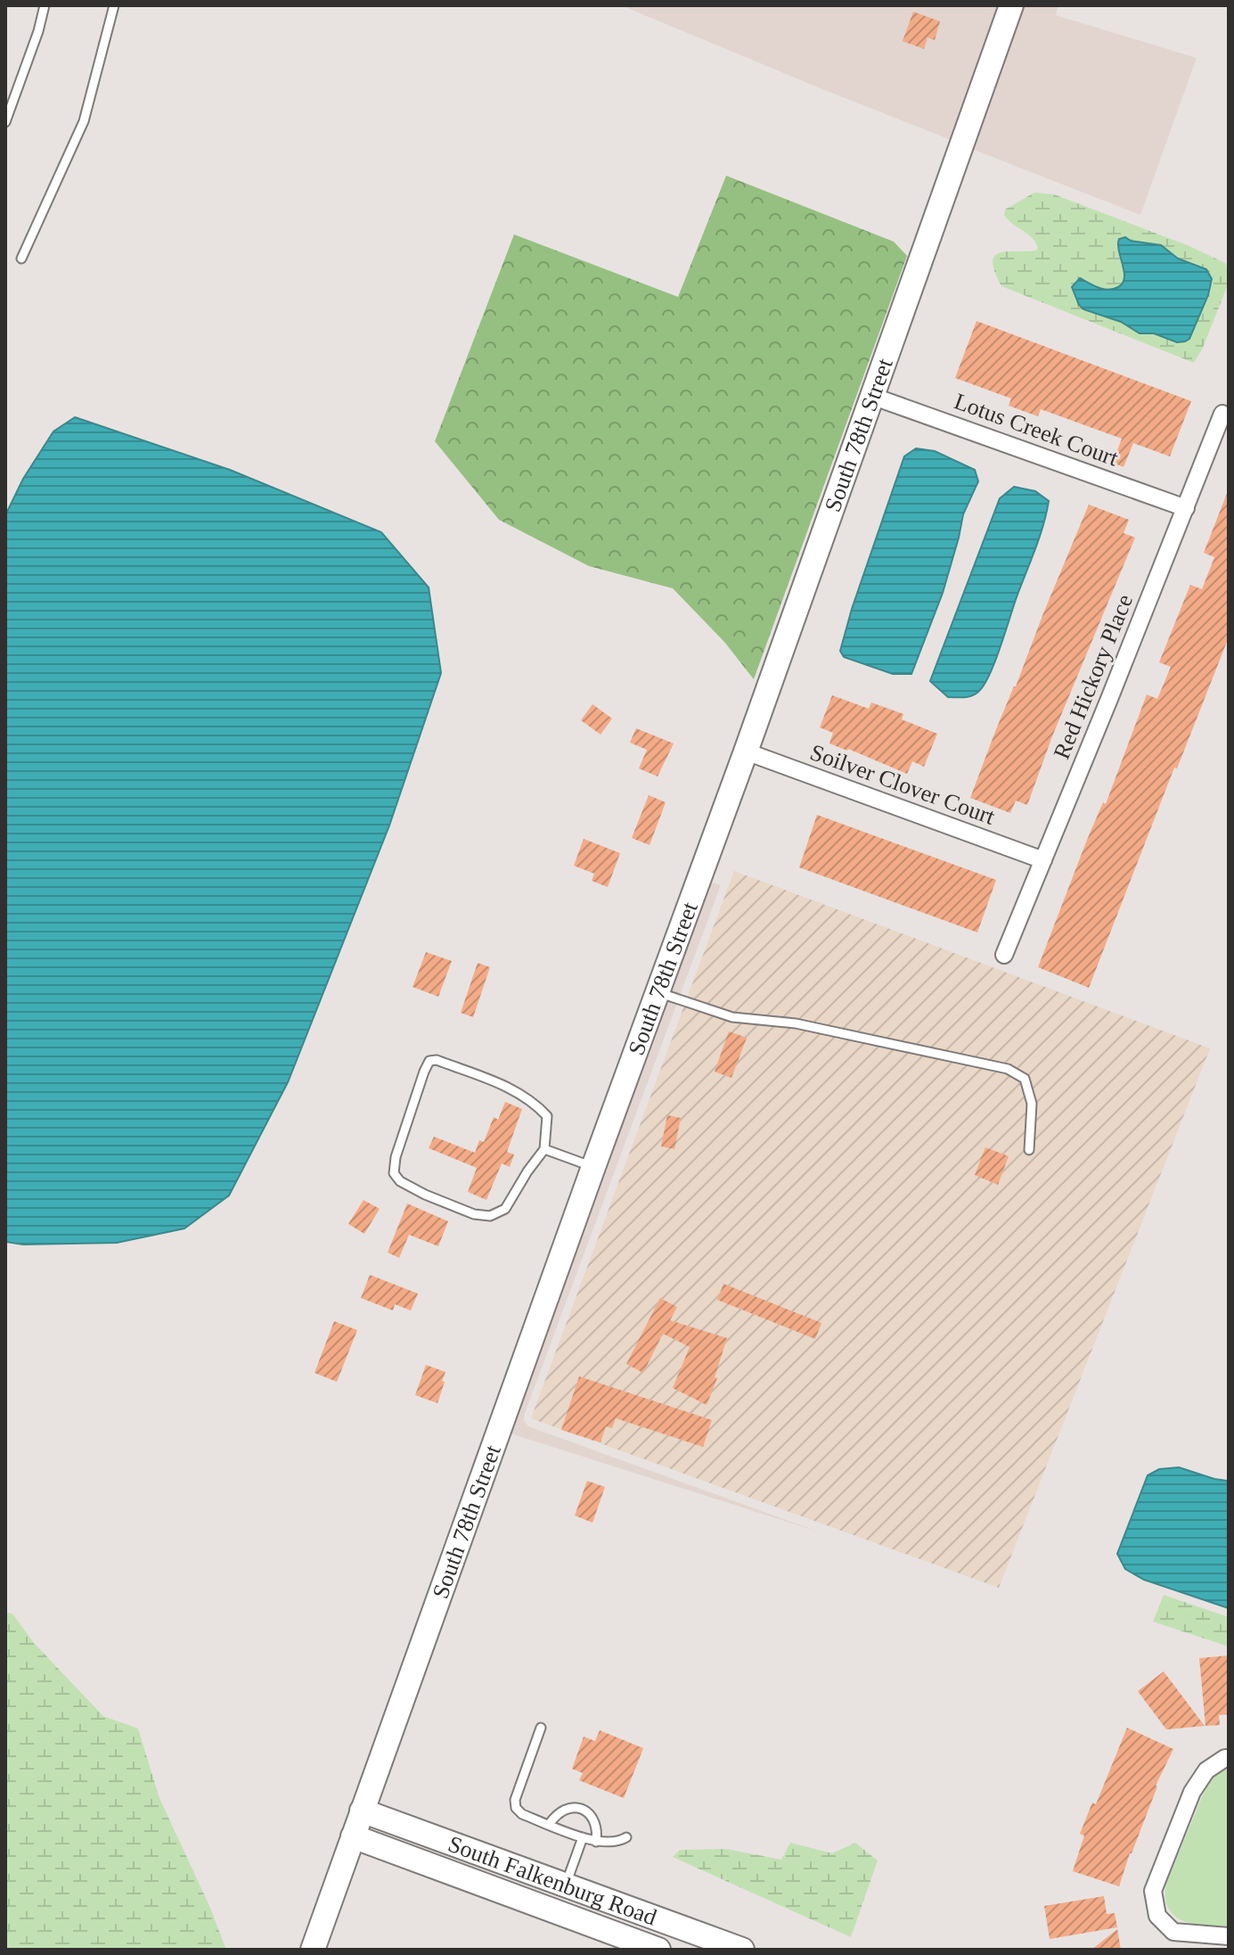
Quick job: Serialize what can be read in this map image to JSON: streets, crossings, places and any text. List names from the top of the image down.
{
  "streets": {
    "street": [
      "Lotus Creek Court",
      "South 78th Street",
      "Red Hickory Place",
      "Soilver Clover Court",
      "South Falkenburg Road"
    ]
  },
  "crossings": [
    ["Lotus Creek Court", "South 78th Street"],
    ["Lotus Creek Court", "Red Hickory Place"],
    ["South 78th Street", "Soilver Clover Court"],
    ["South 78th Street", "South Falkenburg Road"],
    ["Red Hickory Place", "Soilver Clover Court"]
  ]
}
